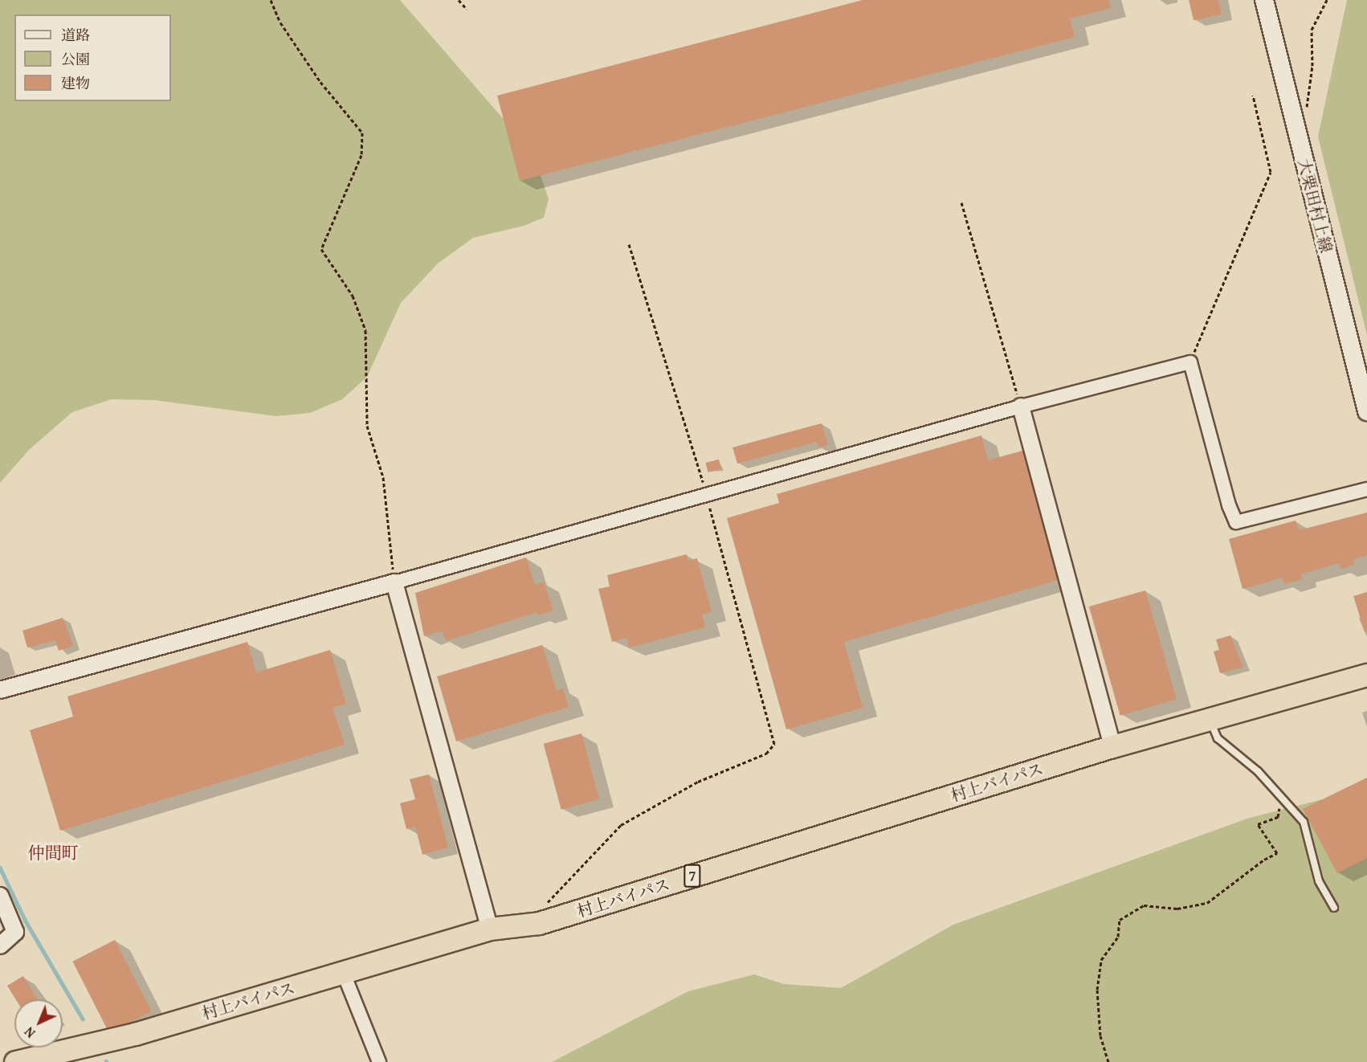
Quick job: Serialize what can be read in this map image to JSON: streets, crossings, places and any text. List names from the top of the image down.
{
  "streets": {
    "highway": ["村上バイパス", "7"],
    "main road": ["大栗田村上線"]
  },
  "districts": ["仲間町"],
  "legend": ["道路", "公園", "建物"],
  "north": "bottom left"
}
